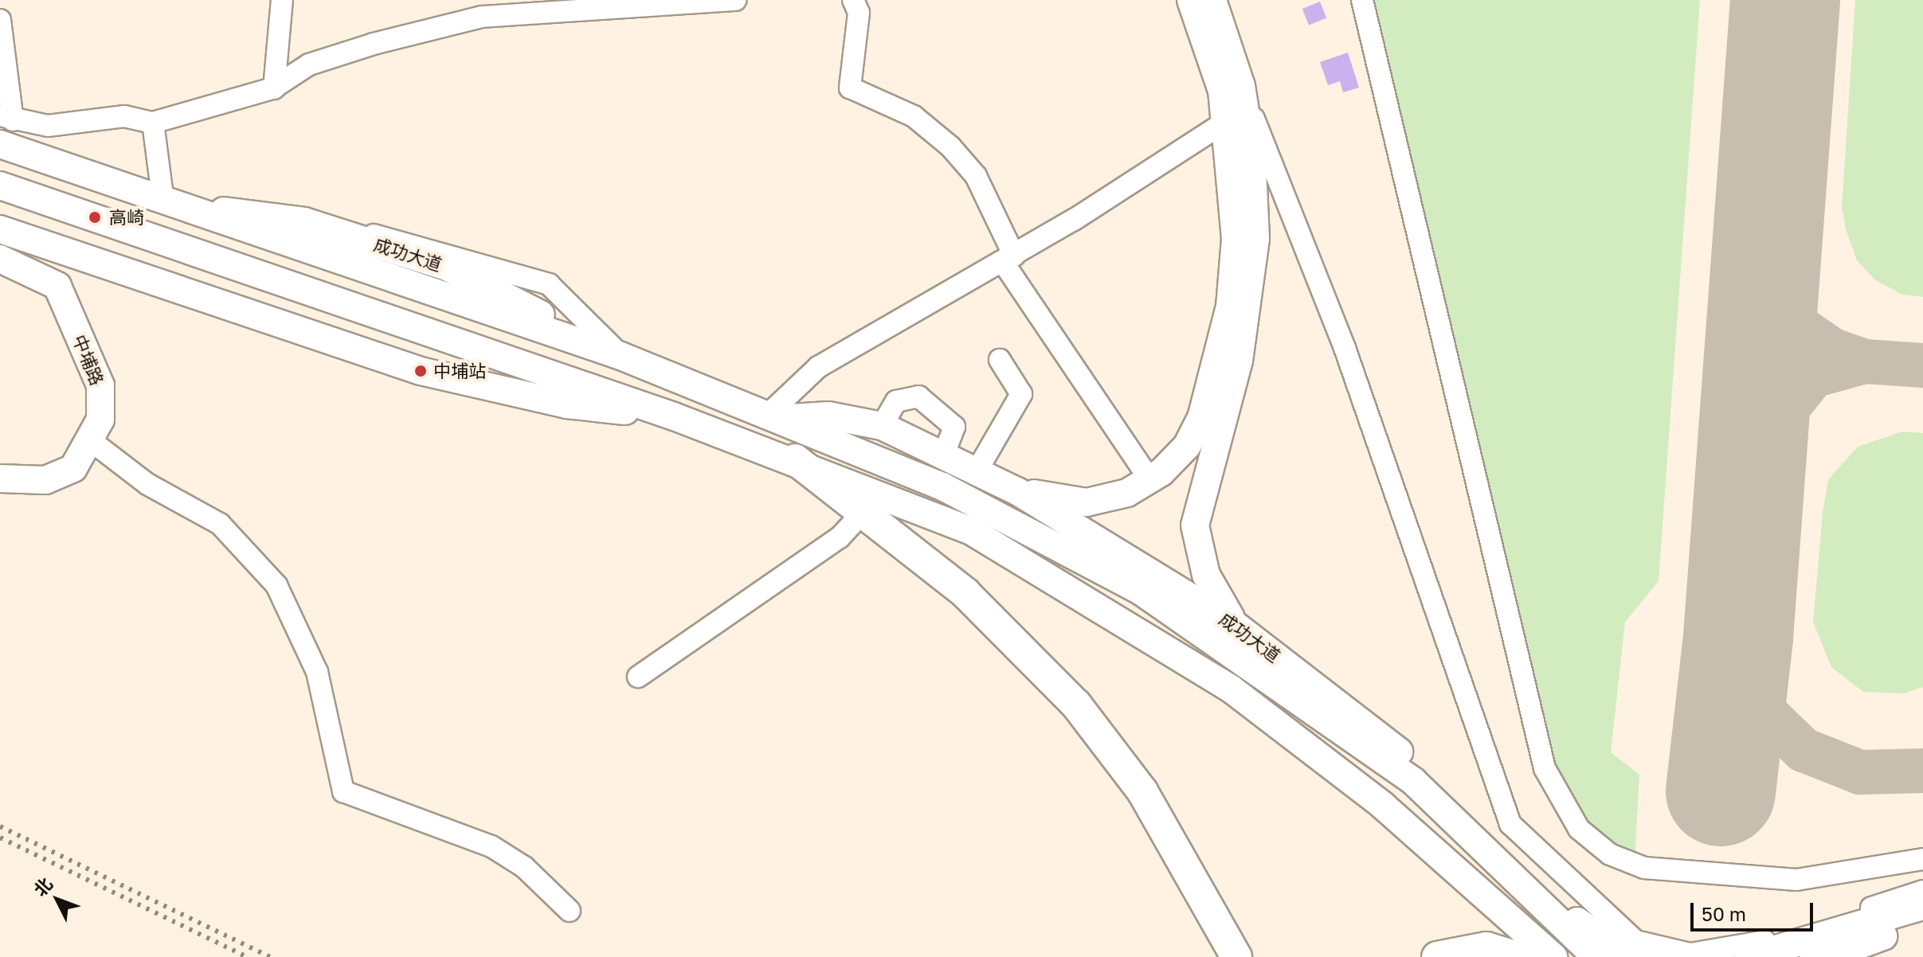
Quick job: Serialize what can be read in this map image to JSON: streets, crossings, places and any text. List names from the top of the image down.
{
  "streets": {
    "main road": ["成功大道", "中埔路"]
  },
  "places": ["高崎", "中埔站"],
  "scale_bar": "50 m",
  "north": "top left"
}
